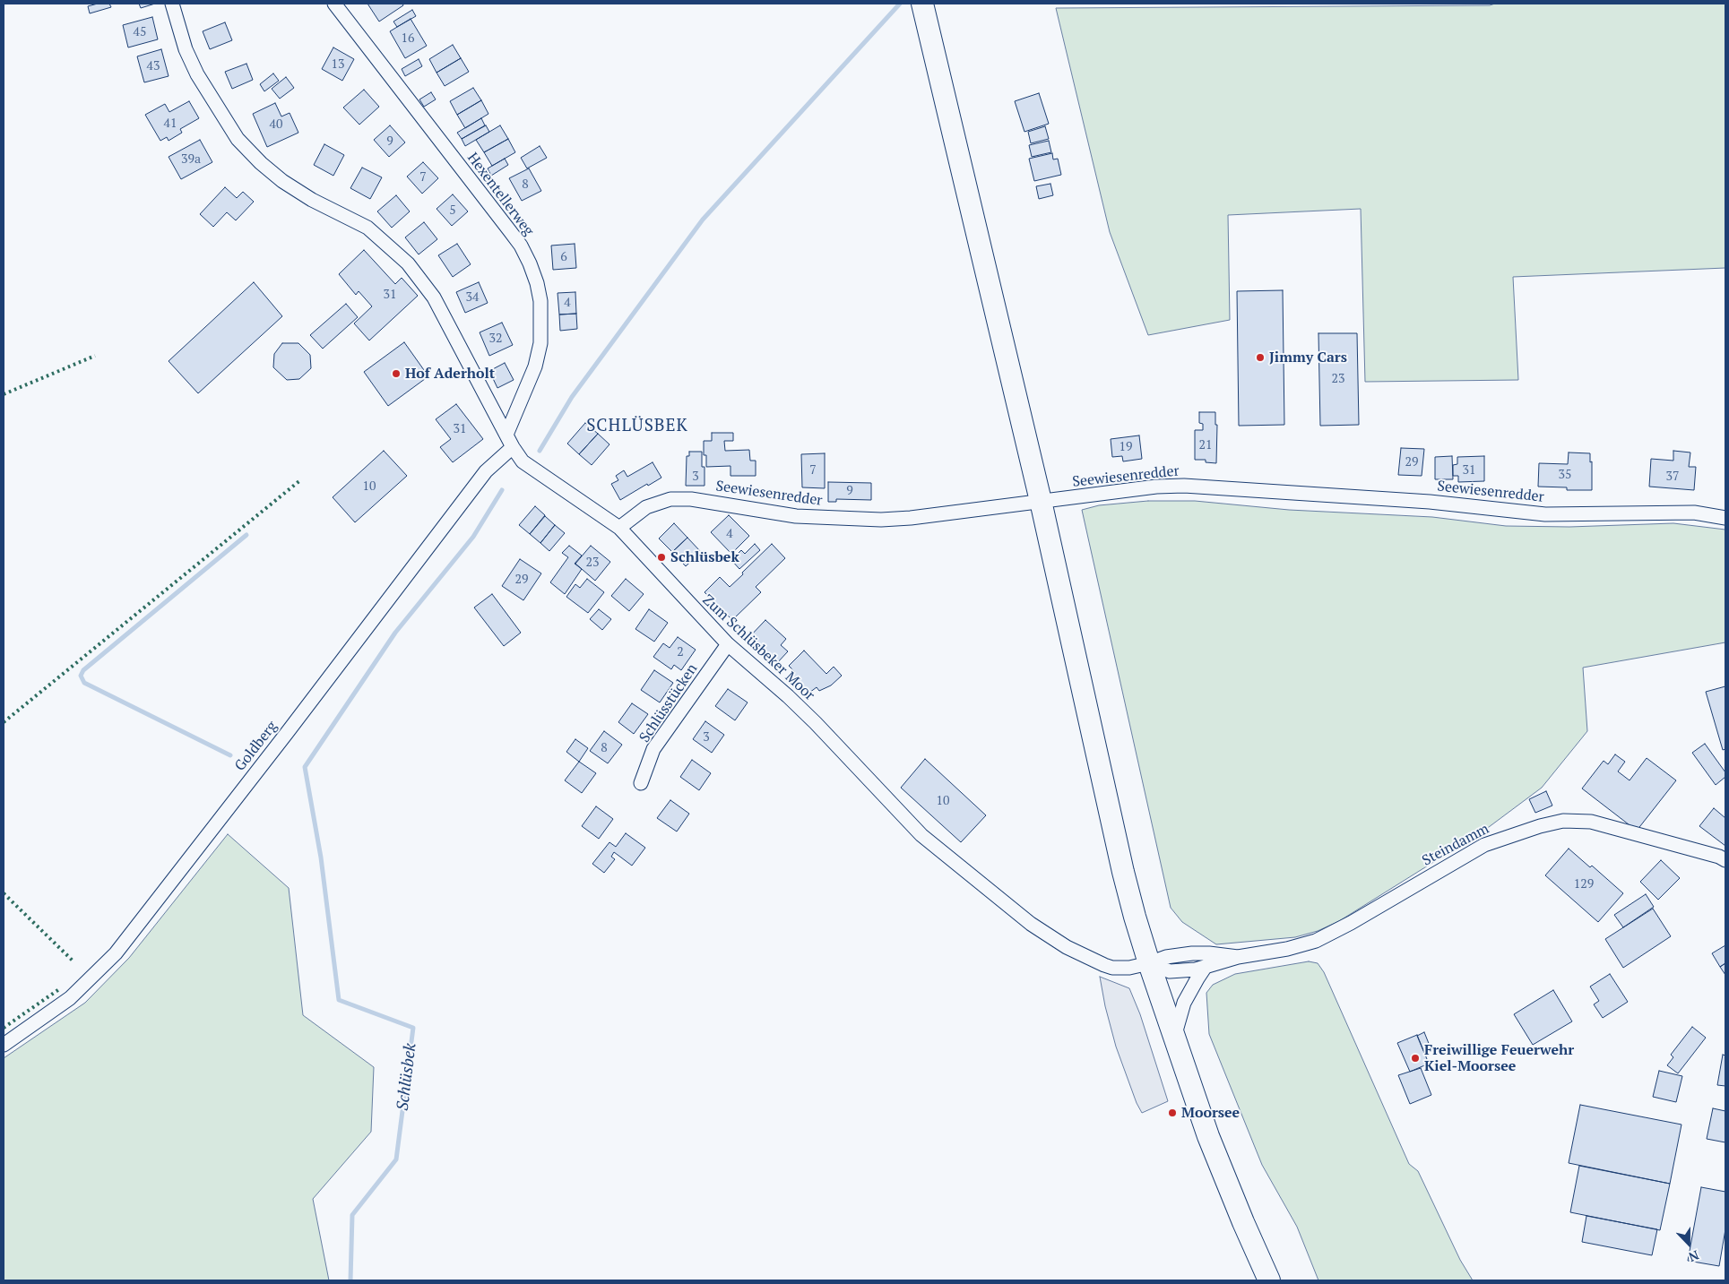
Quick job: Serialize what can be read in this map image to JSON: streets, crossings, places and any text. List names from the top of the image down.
{
  "streets": {
    "street": [
      "Hexentellerweg",
      "Seewiesenredder",
      "Zum Schlüsbeker Moor",
      "Schlüsstücken",
      "Goldberg",
      "Steindamm"
    ]
  },
  "crossings": [
    ["Hexentellerweg", "Zum Schlüsbeker Moor"],
    ["Seewiesenredder", "Zum Schlüsbeker Moor"],
    ["Zum Schlüsbeker Moor", "Schlüsstücken"],
    ["Zum Schlüsbeker Moor", "Goldberg"],
    ["Zum Schlüsbeker Moor", "Steindamm"]
  ],
  "districts": ["SCHLÜSBEK"],
  "water": ["Schlüsbek"],
  "places": [
    "Jimmy Cars",
    "Hof Aderholt",
    "Schlüsbek",
    "Freiwillige Feuerwehr Kiel-Moorsee",
    "Moorsee"
  ],
  "house_numbers": [
    "45",
    "16",
    "13",
    "43",
    "41",
    "40",
    "9",
    "39a",
    "7",
    "8",
    "5",
    "6",
    "31",
    "34",
    "4",
    "32",
    "23",
    "31",
    "21",
    "19",
    "29",
    "7",
    "31",
    "35",
    "3",
    "37",
    "10",
    "9",
    "4",
    "23",
    "29",
    "2",
    "3",
    "8",
    "10",
    "129"
  ],
  "north": "bottom"
}
